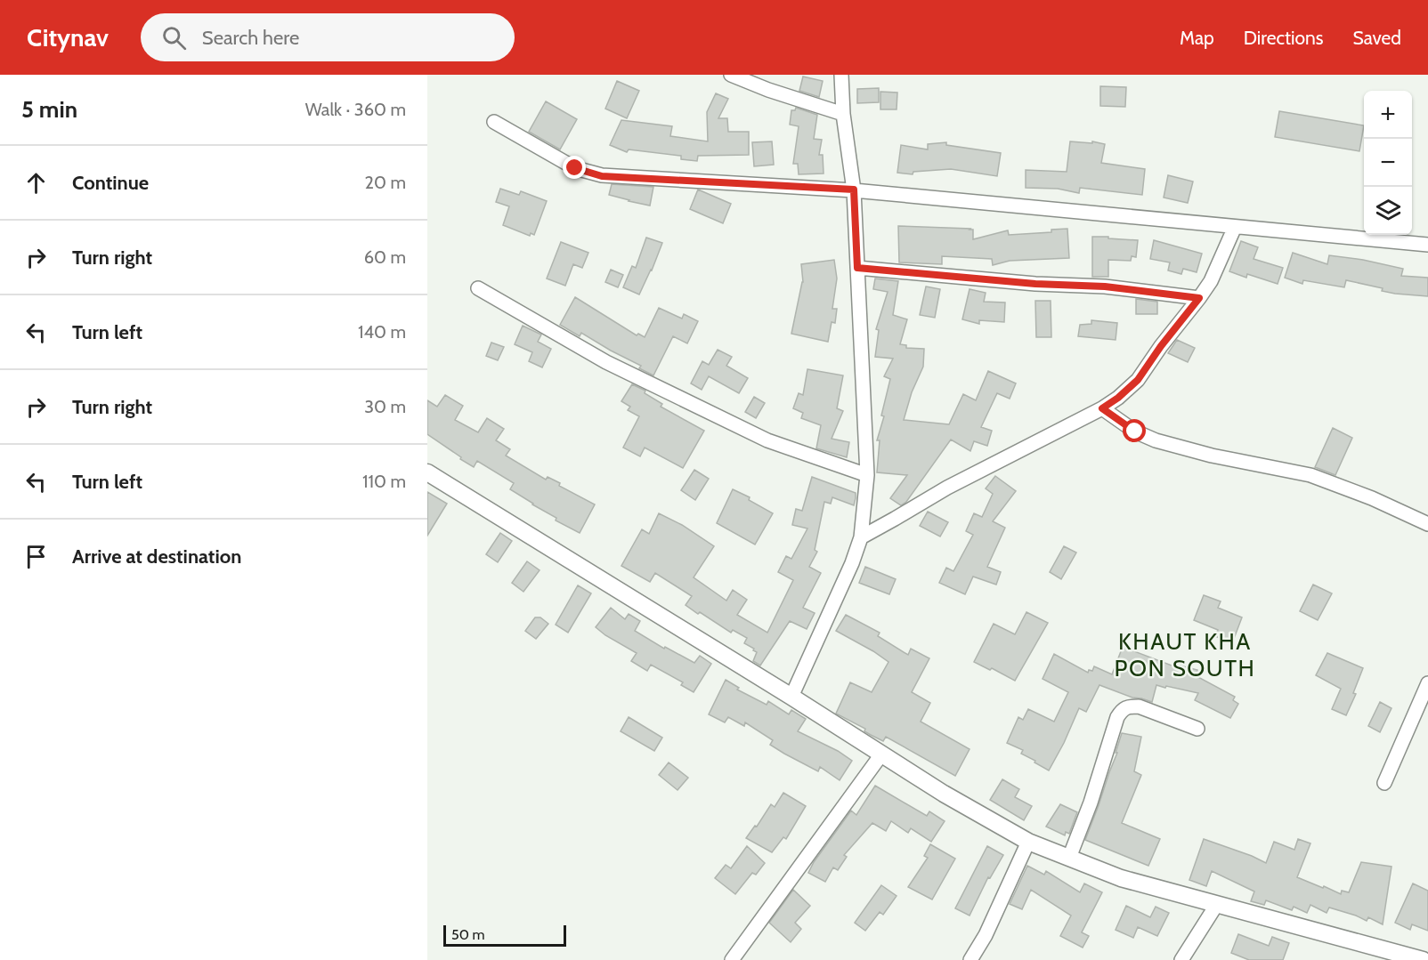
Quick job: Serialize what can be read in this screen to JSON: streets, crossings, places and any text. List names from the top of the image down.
{
  "districts": ["KHAUT KHA PON SOUTH"],
  "scale_bar": "50 m",
  "page": {
    "header": "Citynav",
    "search": "Search here",
    "nav": ["Map", "Directions", "Saved"],
    "heading": ["5 min", "Walk · 360 m"],
    "map_buttons": ["+", "−"],
    "list": [
      ["Continue", "20 m"],
      ["Turn right", "60 m"],
      ["Turn left", "140 m"],
      ["Turn right", "30 m"],
      ["Turn left", "110 m"],
      "Arrive at destination"
    ],
    "scale": "50 m"
  }
}
